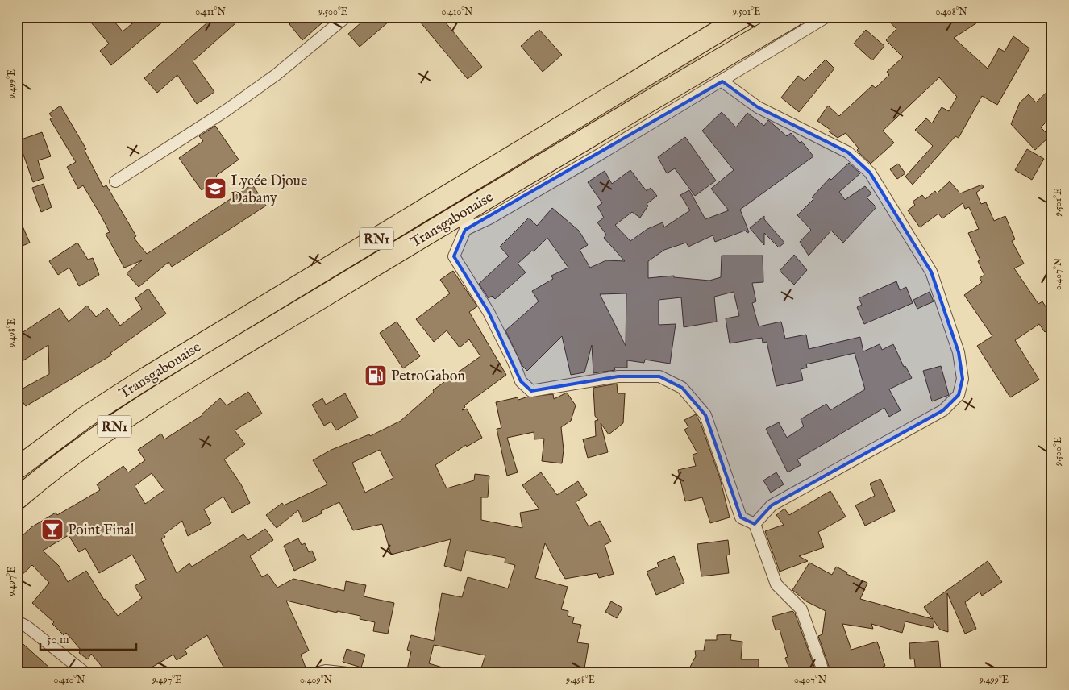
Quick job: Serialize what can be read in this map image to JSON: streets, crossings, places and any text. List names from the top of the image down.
{
  "streets": {
    "highway": ["Transgabonaise", "RN1"]
  },
  "places": {
    "school or university": ["Lycée Djoue Dabany"],
    "fuel station": ["PetroGabon"],
    "bar": ["Point Final"]
  },
  "scale_bar": "50 m",
  "coordinates": [
    "0.411°N",
    "9.500°E",
    "0.410°N",
    "9.501°E",
    "0.408°N",
    "9.499°E",
    "0.407°N",
    "9.498°E",
    "9.497°E",
    "0.409°N"
  ]
}
